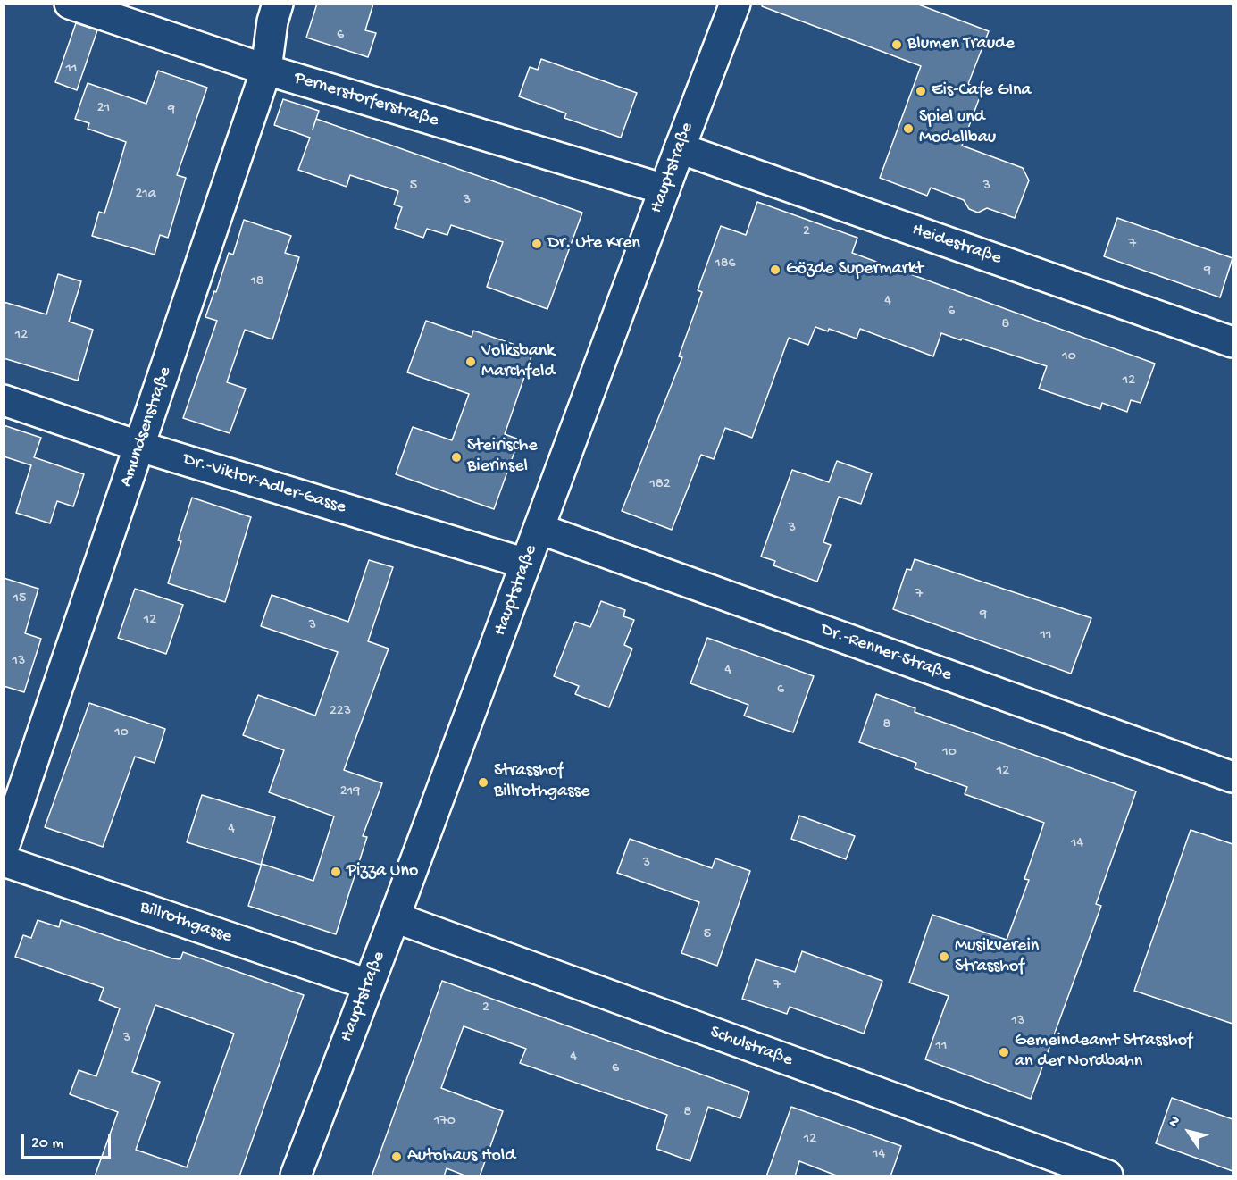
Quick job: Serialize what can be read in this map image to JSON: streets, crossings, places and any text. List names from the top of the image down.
{
  "streets": {
    "street": [
      "Pernerstorferstraße",
      "Hauptstraße",
      "Heidestraße",
      "Amundsenstraße",
      "Dr.-Viktor-Adler-Gasse",
      "Dr.-Renner-Straße",
      "Billrothgasse",
      "Schulstraße"
    ]
  },
  "crossings": [
    ["Pernerstorferstraße", "Hauptstraße"],
    ["Pernerstorferstraße", "Amundsenstraße"],
    ["Hauptstraße", "Heidestraße"],
    ["Hauptstraße", "Dr.-Viktor-Adler-Gasse"],
    ["Hauptstraße", "Dr.-Renner-Straße"],
    ["Hauptstraße", "Billrothgasse"],
    ["Hauptstraße", "Schulstraße"],
    ["Amundsenstraße", "Dr.-Viktor-Adler-Gasse"]
  ],
  "places": [
    "Blumen Traude",
    "Eis-Cafe GIna",
    "Spiel und Modellbau",
    "Dr. Ute Kren",
    "Gözde Supermarkt",
    "Volksbank Marchfeld",
    "Steirische Bierinsel",
    "Strasshof Billrothgasse",
    "Pizza Uno",
    "Musikverein Strasshof",
    "Gemeindeamt Strasshof an der Nordbahn",
    "Autohaus Hold"
  ],
  "house_numbers": [
    "6",
    "11",
    "21",
    "9",
    "5",
    "3",
    "21a",
    "3",
    "2",
    "7",
    "186",
    "9",
    "18",
    "4",
    "6",
    "8",
    "12",
    "10",
    "12",
    "182",
    "3",
    "7",
    "15",
    "9",
    "12",
    "3",
    "11",
    "13",
    "4",
    "6",
    "223",
    "8",
    "10",
    "10",
    "12",
    "219",
    "4",
    "14",
    "3",
    "5",
    "7",
    "2",
    "13",
    "3",
    "11",
    "4",
    "6",
    "8",
    "170",
    "12",
    "14"
  ],
  "scale_bar": "20 m",
  "north": "top left"
}
